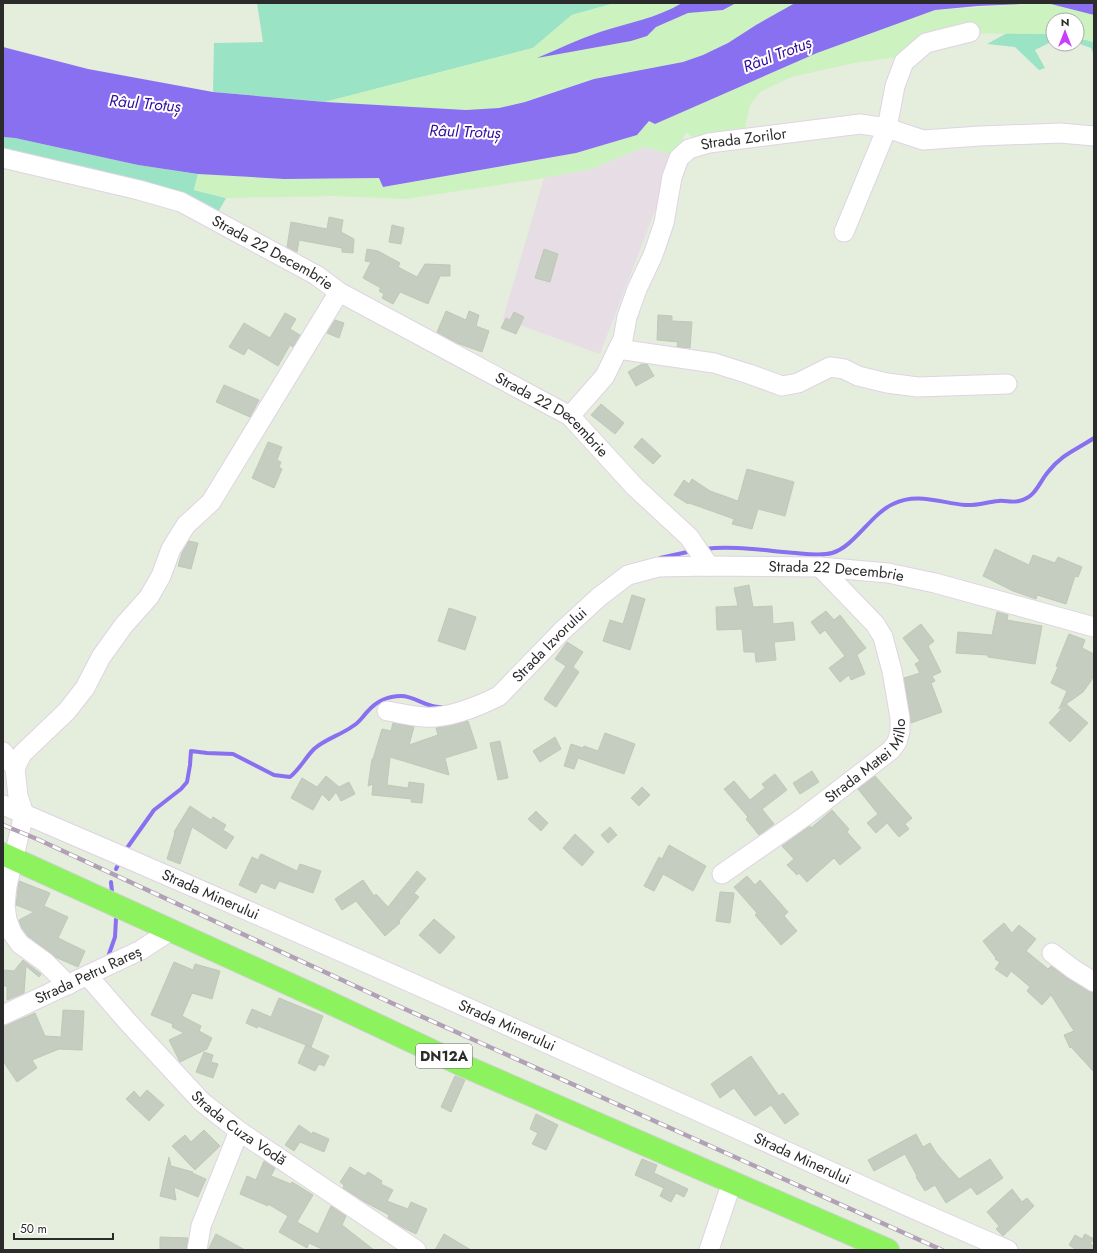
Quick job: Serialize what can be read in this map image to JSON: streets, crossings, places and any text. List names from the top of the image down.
{
  "streets": {
    "main road": ["DN12A"],
    "street": [
      "Strada Zorilor",
      "Strada 22 Decembrie",
      "Strada Izvorului",
      "Strada Matei Millo",
      "Strada Minerului",
      "Strada Petru Rareș",
      "Strada Cuza Vodă"
    ]
  },
  "crossings": [
    ["Strada Zorilor", "Strada 22 Decembrie"],
    ["Strada 22 Decembrie", "Strada Izvorului"],
    ["Strada 22 Decembrie", "Strada Matei Millo"],
    ["Strada Petru Rareș", "DN12A"],
    ["Strada Petru Rareș", "Strada Cuza Vodă"]
  ],
  "water": ["Râul Trotuș"],
  "scale_bar": "50 m",
  "north": "top"
}
